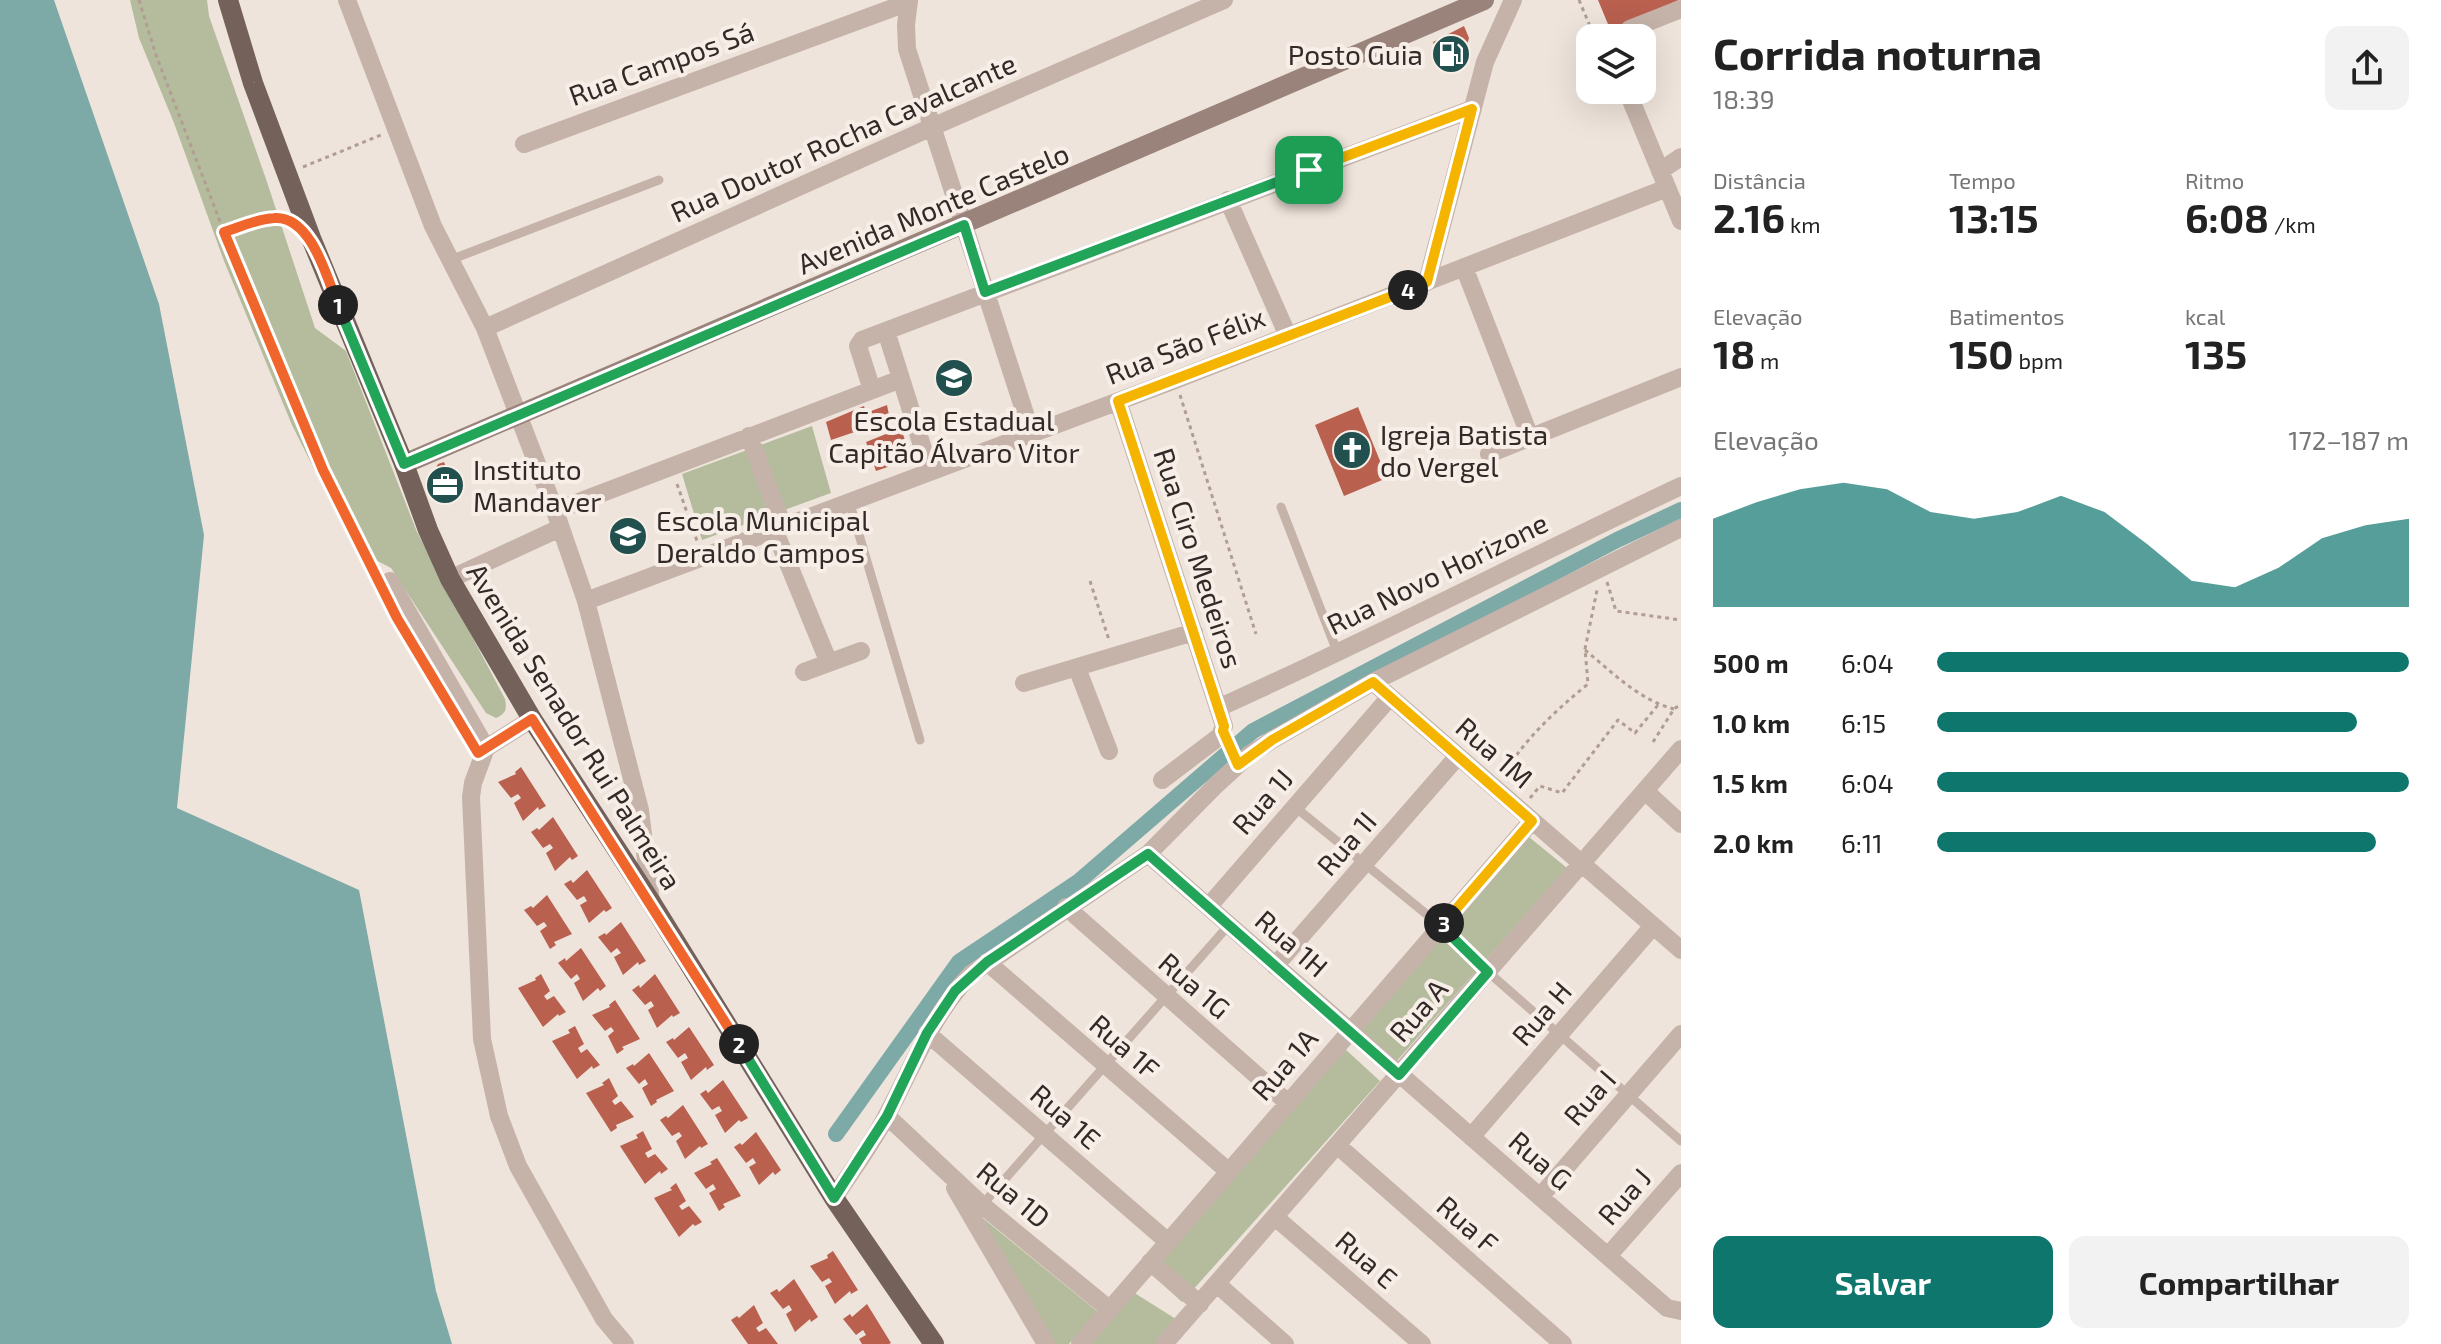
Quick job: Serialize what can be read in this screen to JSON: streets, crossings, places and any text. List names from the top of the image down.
{
  "streets": {
    "main road": ["Avenida Senador Rui Palmeira"],
    "street": [
      "Rua Campos Sá",
      "Rua Doutor Rocha Cavalcante",
      "Avenida Monte Castelo",
      "Rua São Félix",
      "Rua Ciro Medeiros",
      "Rua Novo Horizone",
      "Rua 1M",
      "Rua 1J",
      "Rua 1I",
      "Rua 1H",
      "Rua 1G",
      "Rua A",
      "Rua H",
      "Rua 1F",
      "Rua 1A",
      "Rua I",
      "Rua 1E",
      "Rua G",
      "Rua 1D",
      "Rua J",
      "Rua F",
      "Rua E"
    ]
  },
  "crossings": [
    ["Avenida Monte Castelo", "Avenida Senador Rui Palmeira"],
    ["Rua São Félix", "Rua Ciro Medeiros"],
    ["Rua Ciro Medeiros", "Rua Novo Horizone"],
    ["Rua 1M", "Rua 1J"],
    ["Rua 1M", "Rua 1I"],
    ["Rua 1M", "Rua A"],
    ["Rua 1M", "Rua H"],
    ["Rua 1M", "Rua 1A"],
    ["Rua 1J", "Rua 1H"],
    ["Rua 1I", "Rua 1H"],
    ["Rua 1H", "Rua A"],
    ["Rua 1H", "Rua 1A"],
    ["Rua 1H", "Rua G"],
    ["Rua 1G", "Rua 1A"],
    ["Rua A", "Rua G"],
    ["Rua A", "Rua F"],
    ["Rua A", "Rua E"],
    ["Rua H", "Rua G"],
    ["Rua 1F", "Rua 1A"],
    ["Rua 1A", "Rua 1E"],
    ["Rua 1A", "Rua 1D"],
    ["Rua I", "Rua G"],
    ["Rua G", "Rua J"]
  ],
  "places": {
    "fuel station": ["Posto Guia"],
    "school or university": ["Escola Estadual Capitão Álvaro Vitor", "Escola Municipal Deraldo Campos"],
    "church": ["Igreja Batista do Vergel"],
    "office": ["Instituto Mandaver"]
  },
  "page": {
    "heading": ["Corrida noturna", "18:39"],
    "stats": [
      ["Distância", "2.16 km"],
      ["Tempo", "13:15"],
      ["Ritmo", "6:08 /km"],
      ["Elevação", "18 m"],
      ["Batimentos", "150 bpm"],
      ["kcal", "135"]
    ],
    "pins": [
      "4",
      "1",
      "3",
      "2"
    ],
    "chart": ["Elevação", "172–187 m"],
    "list": [
      {
        "name": "500 m",
        "note": "6:04"
      },
      {
        "name": "1.0 km",
        "note": "6:15"
      },
      {
        "name": "1.5 km",
        "note": "6:04"
      },
      {
        "name": "2.0 km",
        "note": "6:11"
      }
    ],
    "buttons": ["Salvar", "Compartilhar"]
  }
}
